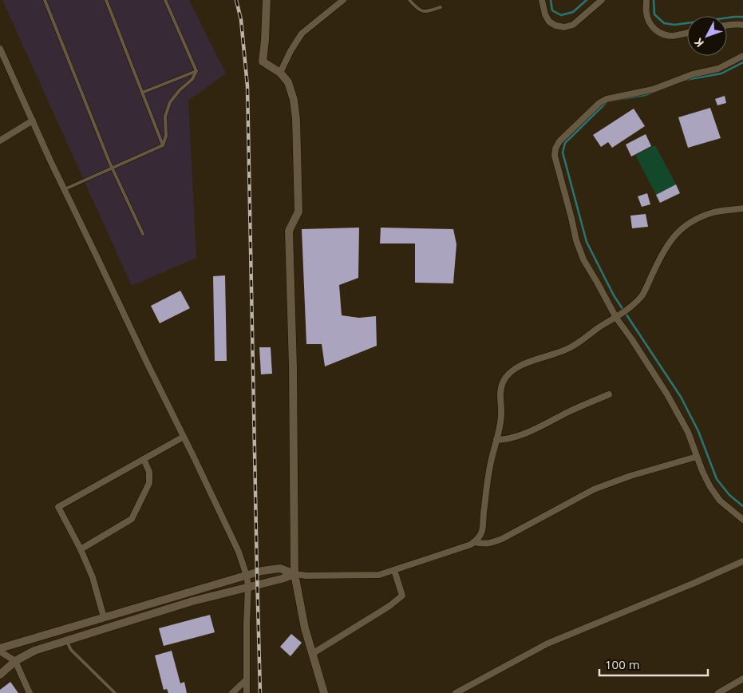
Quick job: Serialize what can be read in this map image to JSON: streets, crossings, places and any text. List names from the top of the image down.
{
  "scale_bar": "100 m",
  "north": "bottom left"
}
